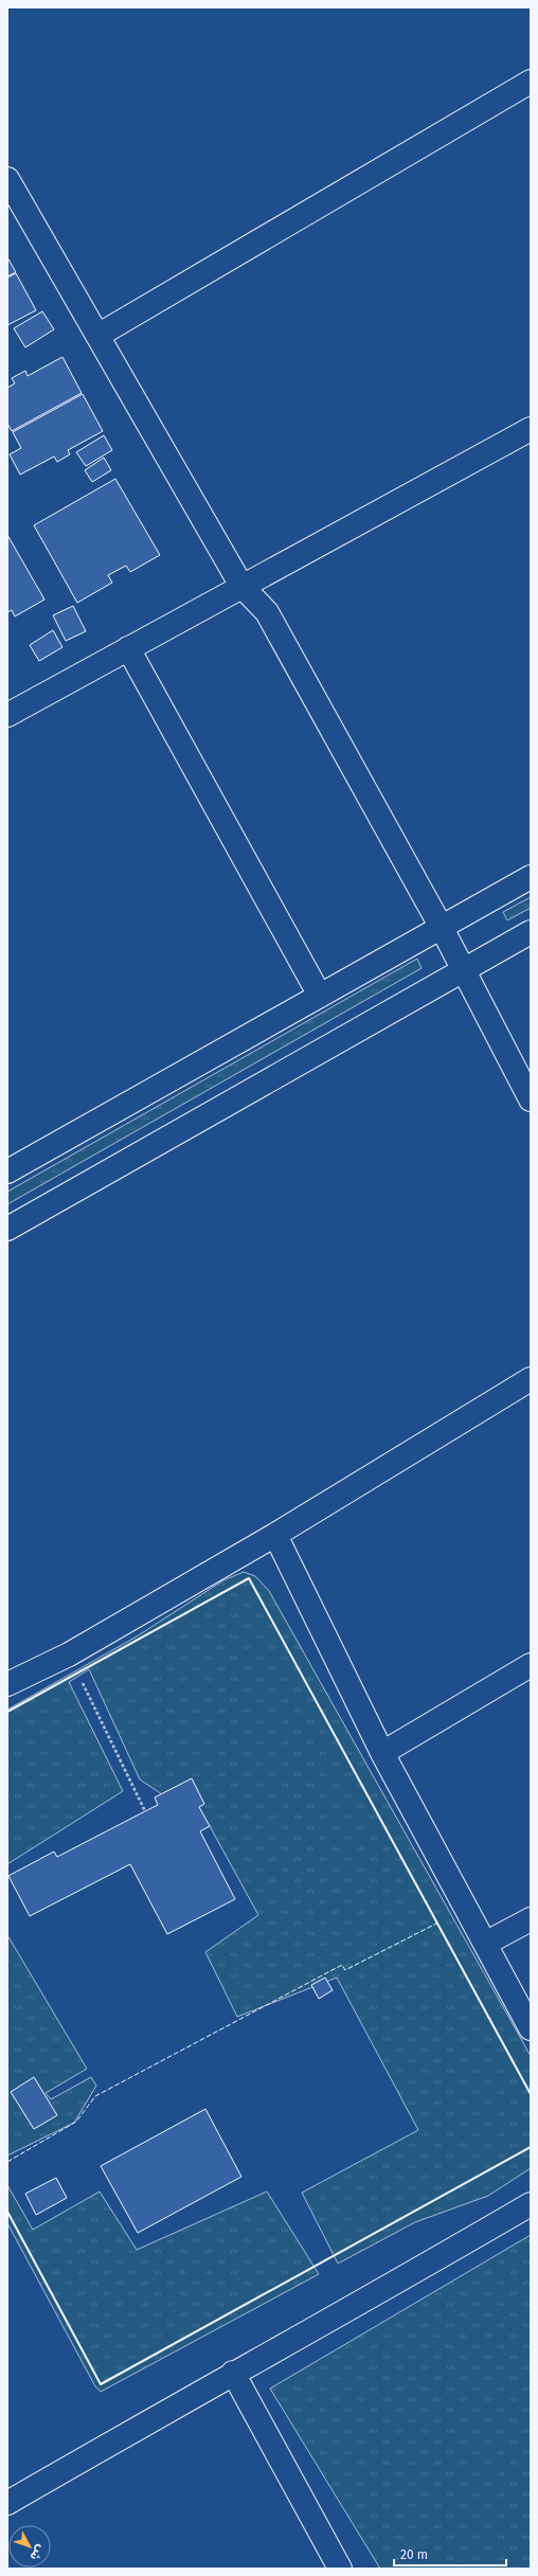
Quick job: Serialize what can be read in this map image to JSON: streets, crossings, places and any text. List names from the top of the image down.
{
  "scale_bar": "20 m",
  "north": "bottom right"
}
